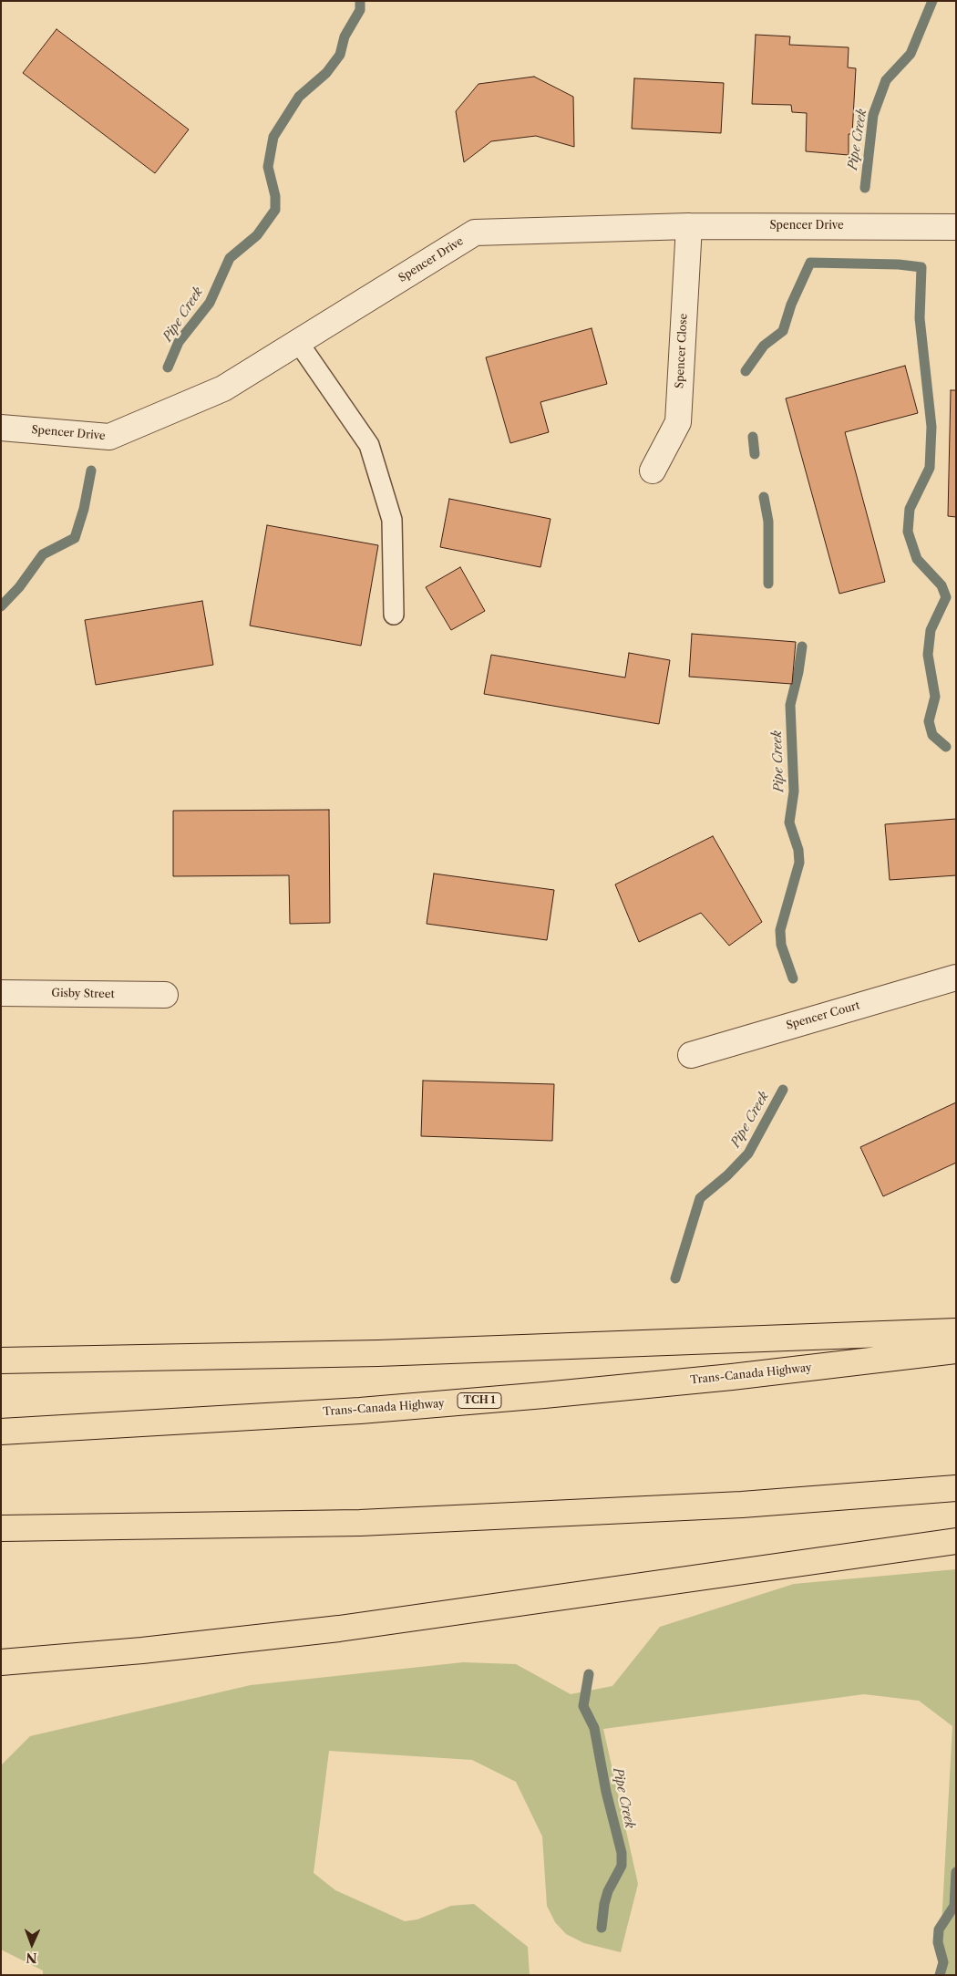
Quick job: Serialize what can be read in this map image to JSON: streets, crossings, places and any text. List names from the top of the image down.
{
  "streets": {
    "highway": ["Trans-Canada Highway", "TCH 1"],
    "street": [
      "Spencer Drive",
      "Spencer Close",
      "Gisby Street",
      "Spencer Court"
    ]
  },
  "crossings": [
    ["Spencer Drive", "Spencer Close"]
  ],
  "water": ["Pipe Creek"],
  "north": "bottom"
}
